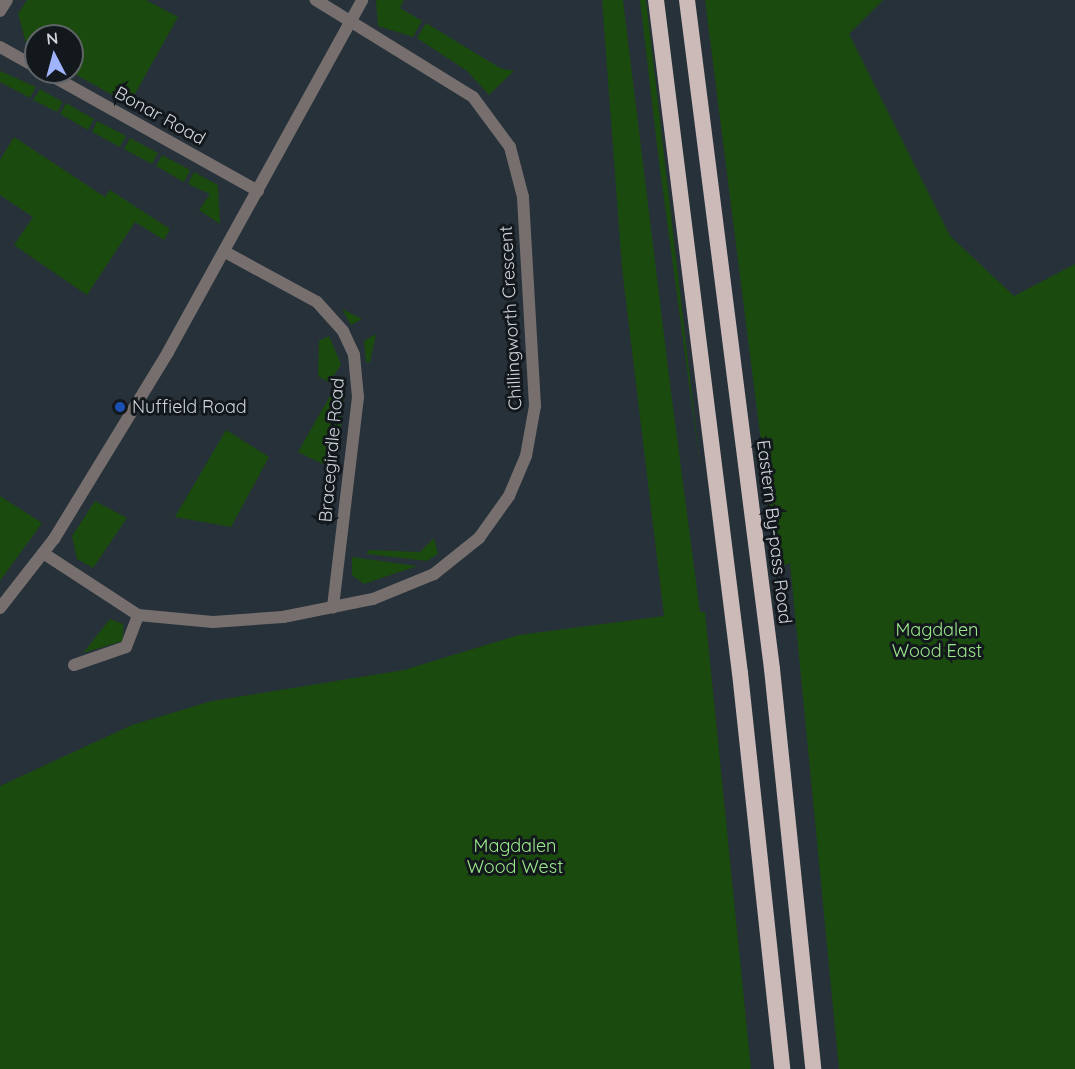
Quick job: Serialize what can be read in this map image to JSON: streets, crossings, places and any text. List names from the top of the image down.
{
  "streets": {
    "highway": ["Eastern By-pass Road"],
    "street": ["Bonar Road", "Chillingworth Crescent", "Bracegirdle Road"]
  },
  "crossings": [
    ["Chillingworth Crescent", "Bracegirdle Road"]
  ],
  "parks": ["Magdalen Wood East", "Magdalen Wood West"],
  "places": ["Nuffield Road"],
  "north": "top"
}
